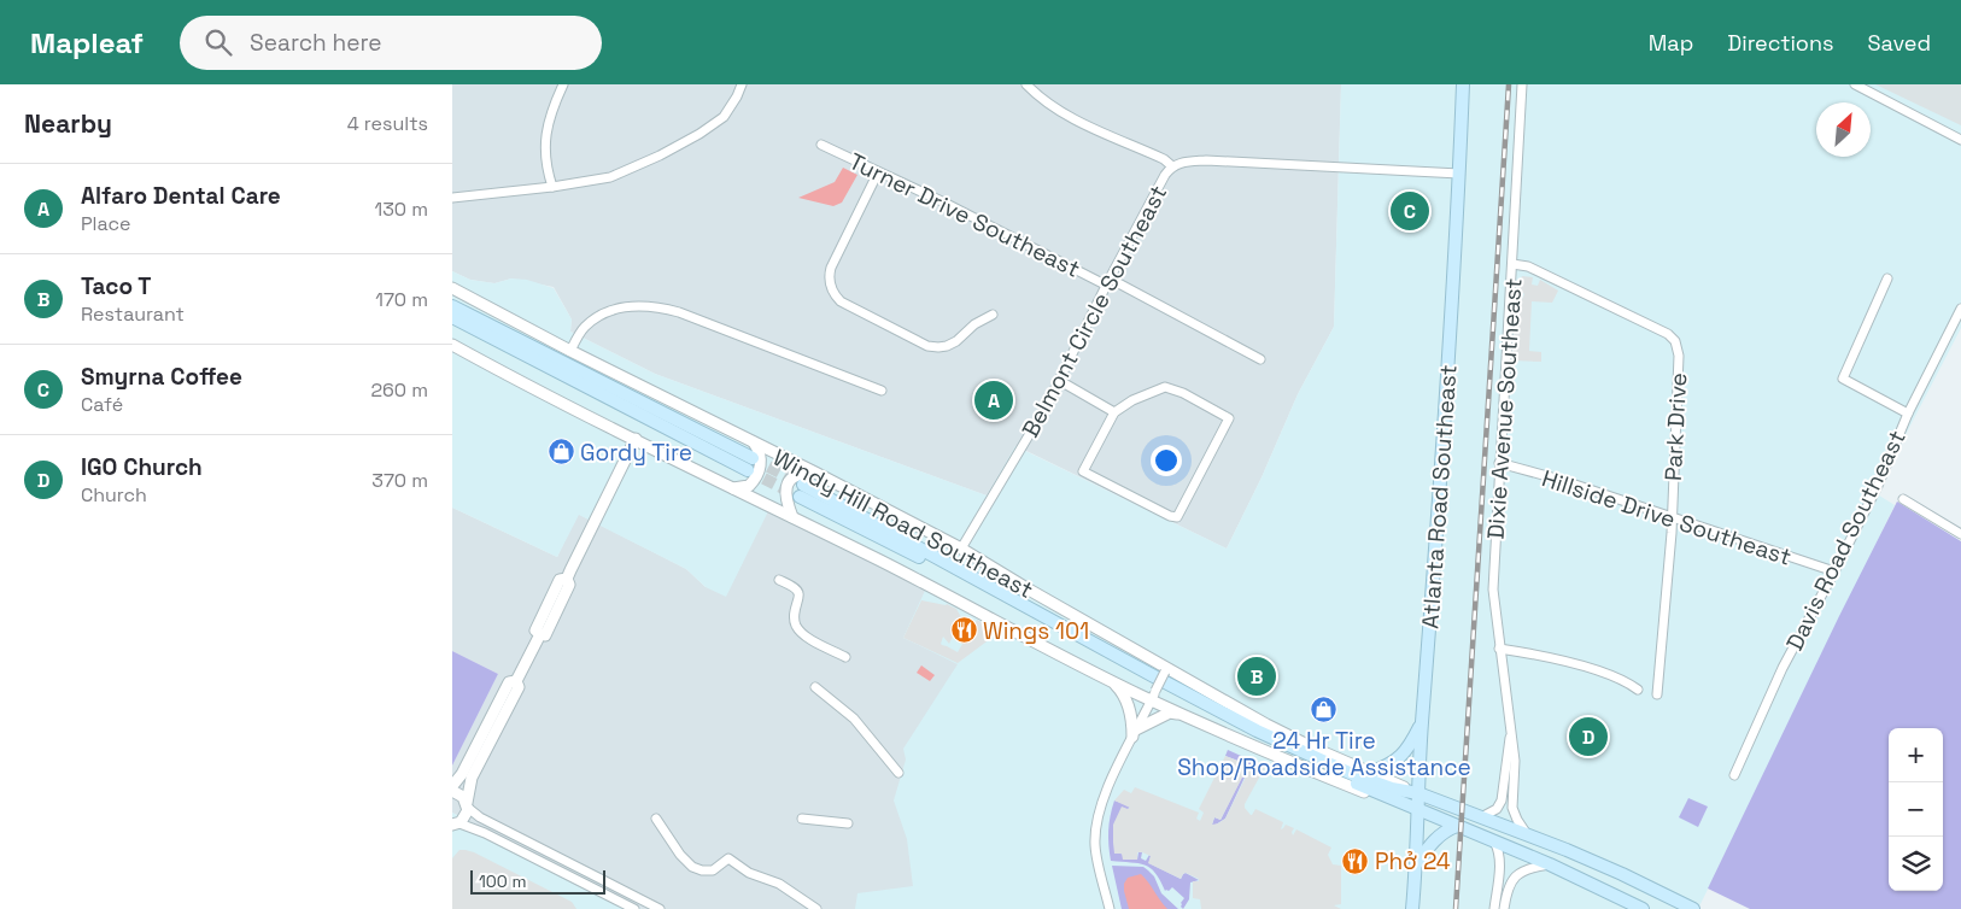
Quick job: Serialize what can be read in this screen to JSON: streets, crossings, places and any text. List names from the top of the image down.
{
  "streets": {
    "main road": ["Atlanta Road Southeast", "Windy Hill Road Southeast"],
    "street": [
      "Turner Drive Southeast",
      "Belmont Circle Southeast",
      "Dixie Avenue Southeast",
      "Park Drive",
      "Hillside Drive Southeast",
      "Davis Road Southeast"
    ]
  },
  "crossings": [
    ["Turner Drive Southeast", "Belmont Circle Southeast"],
    ["Belmont Circle Southeast", "Atlanta Road Southeast"],
    ["Belmont Circle Southeast", "Windy Hill Road Southeast"],
    ["Dixie Avenue Southeast", "Park Drive"],
    ["Dixie Avenue Southeast", "Hillside Drive Southeast"],
    ["Dixie Avenue Southeast", "Windy Hill Road Southeast"],
    ["Park Drive", "Hillside Drive Southeast"],
    ["Atlanta Road Southeast", "Windy Hill Road Southeast"],
    ["Hillside Drive Southeast", "Davis Road Southeast"]
  ],
  "places": {
    "shop": ["Gordy Tire", "24 Hr Tire Shop/Roadside Assistance"],
    "restaurant": ["Wings 101", "Phở 24"]
  },
  "scale_bar": "100 m",
  "north": "top right",
  "page": {
    "header": "Mapleaf",
    "search": "Search here",
    "nav": ["Map", "Directions", "Saved"],
    "heading": ["Nearby", "4 results"],
    "list": [
      {
        "mark": "A",
        "name": "Alfaro Dental Care",
        "note": "Place",
        "value": "130 m"
      },
      {
        "mark": "B",
        "name": "Taco T",
        "note": "Restaurant",
        "value": "170 m"
      },
      {
        "mark": "C",
        "name": "Smyrna Coffee",
        "note": "Café",
        "value": "260 m"
      },
      {
        "mark": "D",
        "name": "IGO Church",
        "note": "Church",
        "value": "370 m"
      }
    ],
    "pins": [
      "C",
      "A",
      "B",
      "D"
    ],
    "map_buttons": ["+", "−"],
    "scale": "100 m"
  }
}
